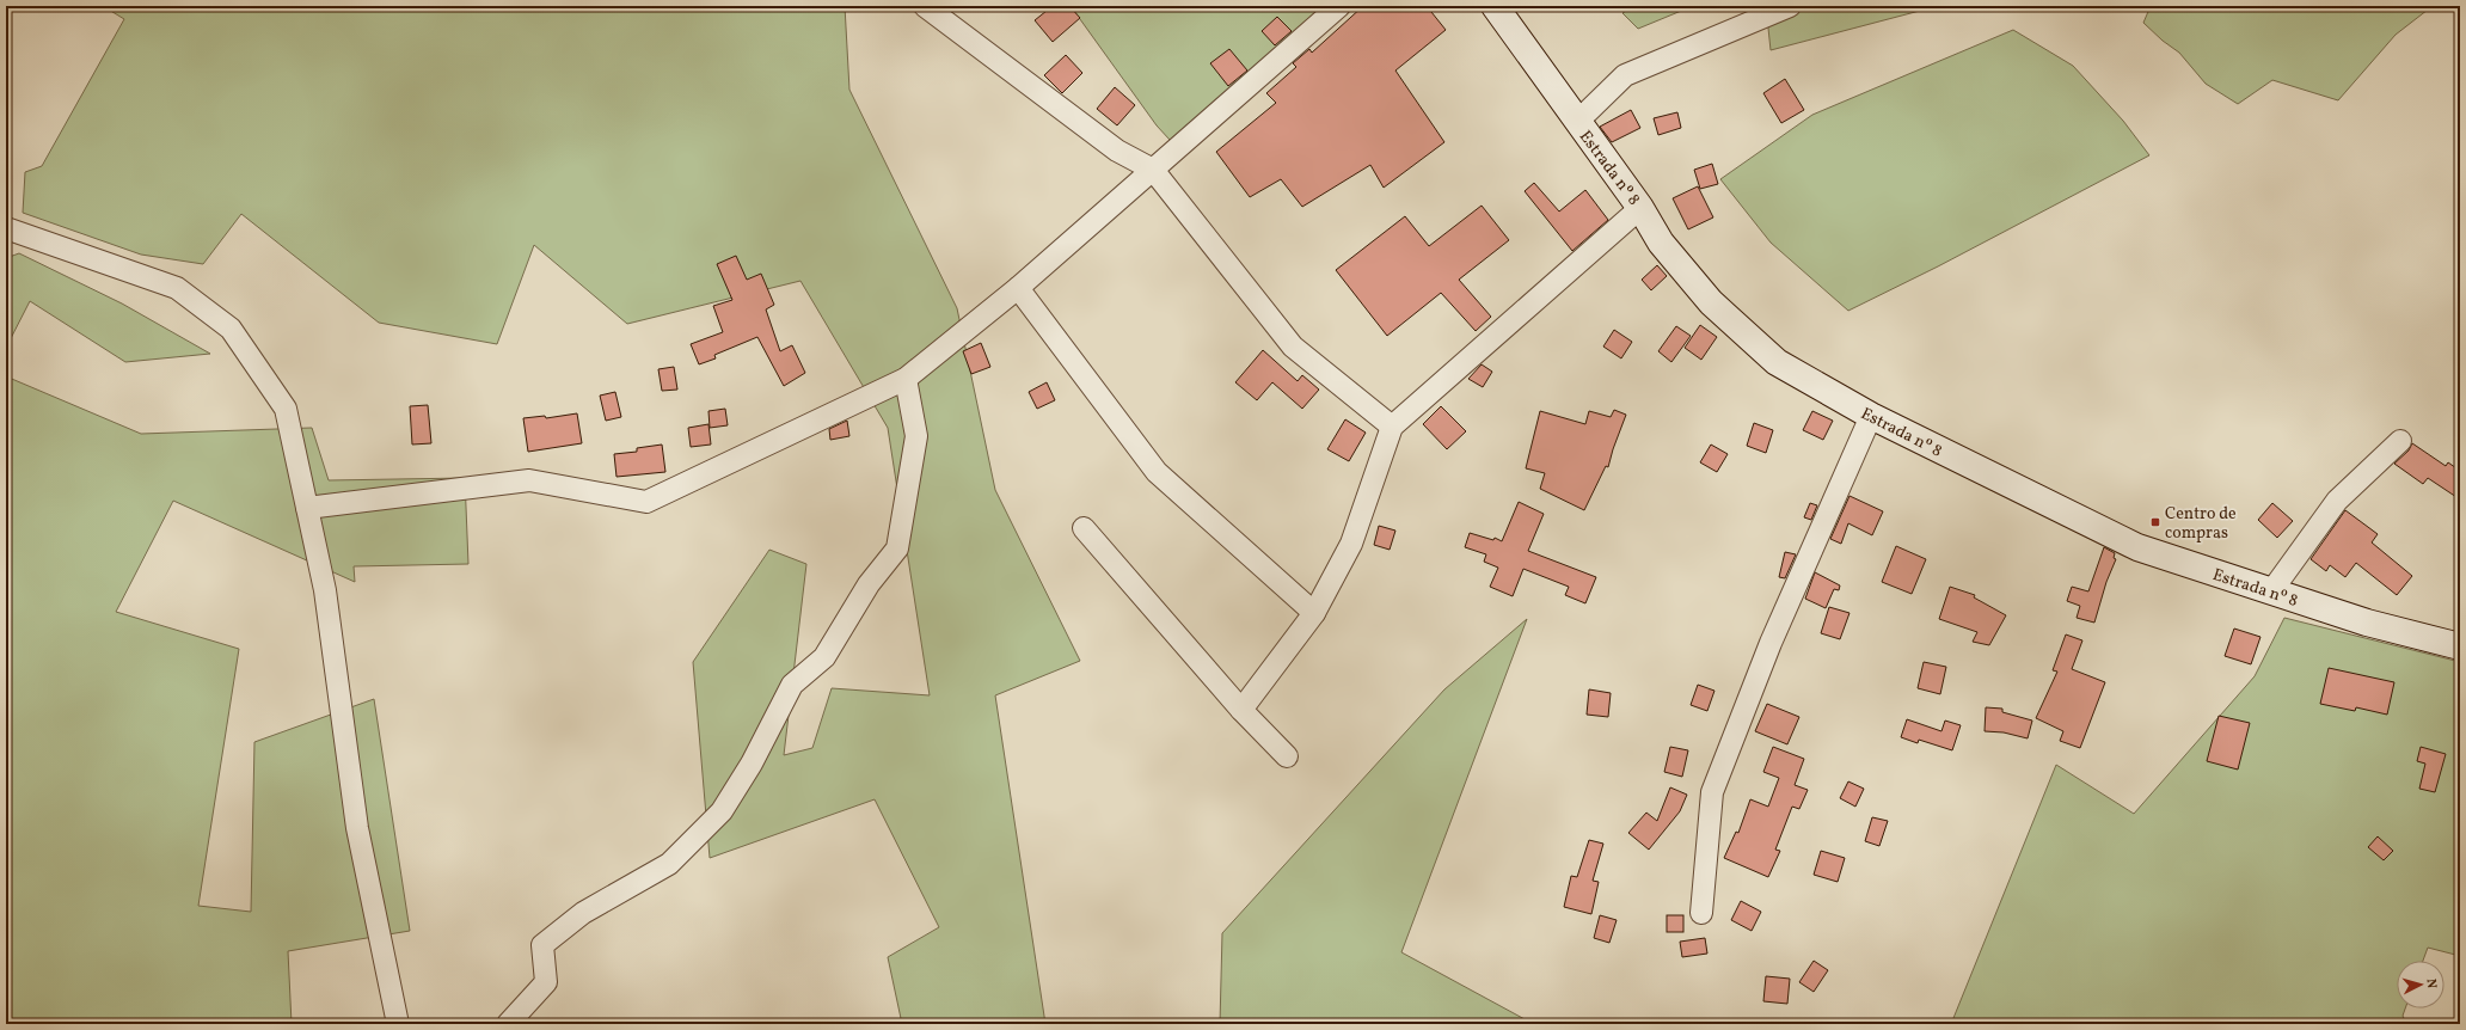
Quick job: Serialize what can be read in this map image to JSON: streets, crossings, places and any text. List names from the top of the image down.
{
  "streets": {
    "main road": ["Estrada nº 8"]
  },
  "places": {
    "transit": ["Centro de compras"]
  },
  "north": "right"
}
